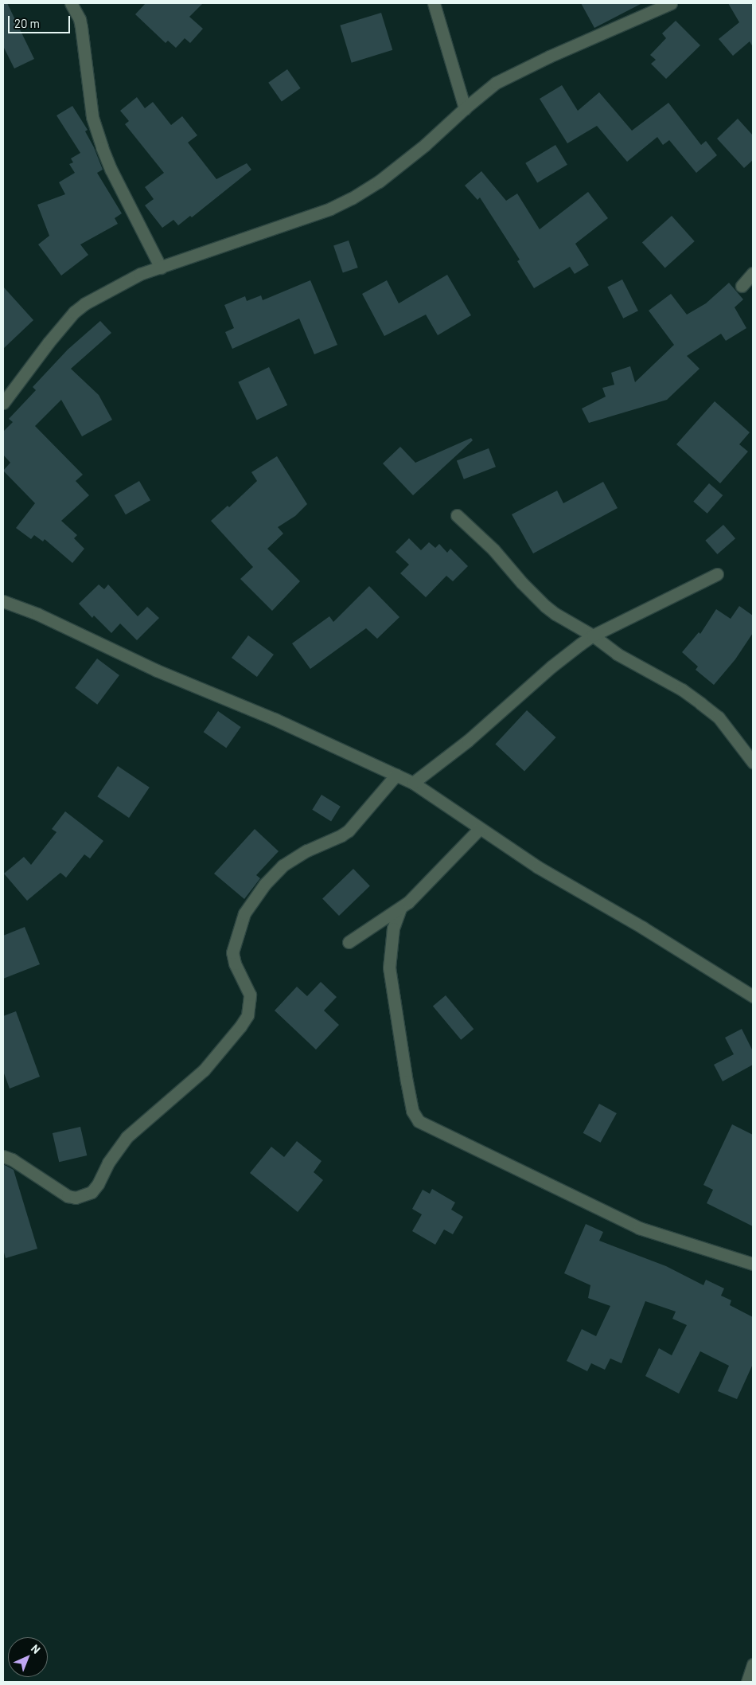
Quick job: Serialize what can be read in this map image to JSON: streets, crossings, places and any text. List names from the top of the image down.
{
  "scale_bar": "20 m",
  "north": "top right"
}
